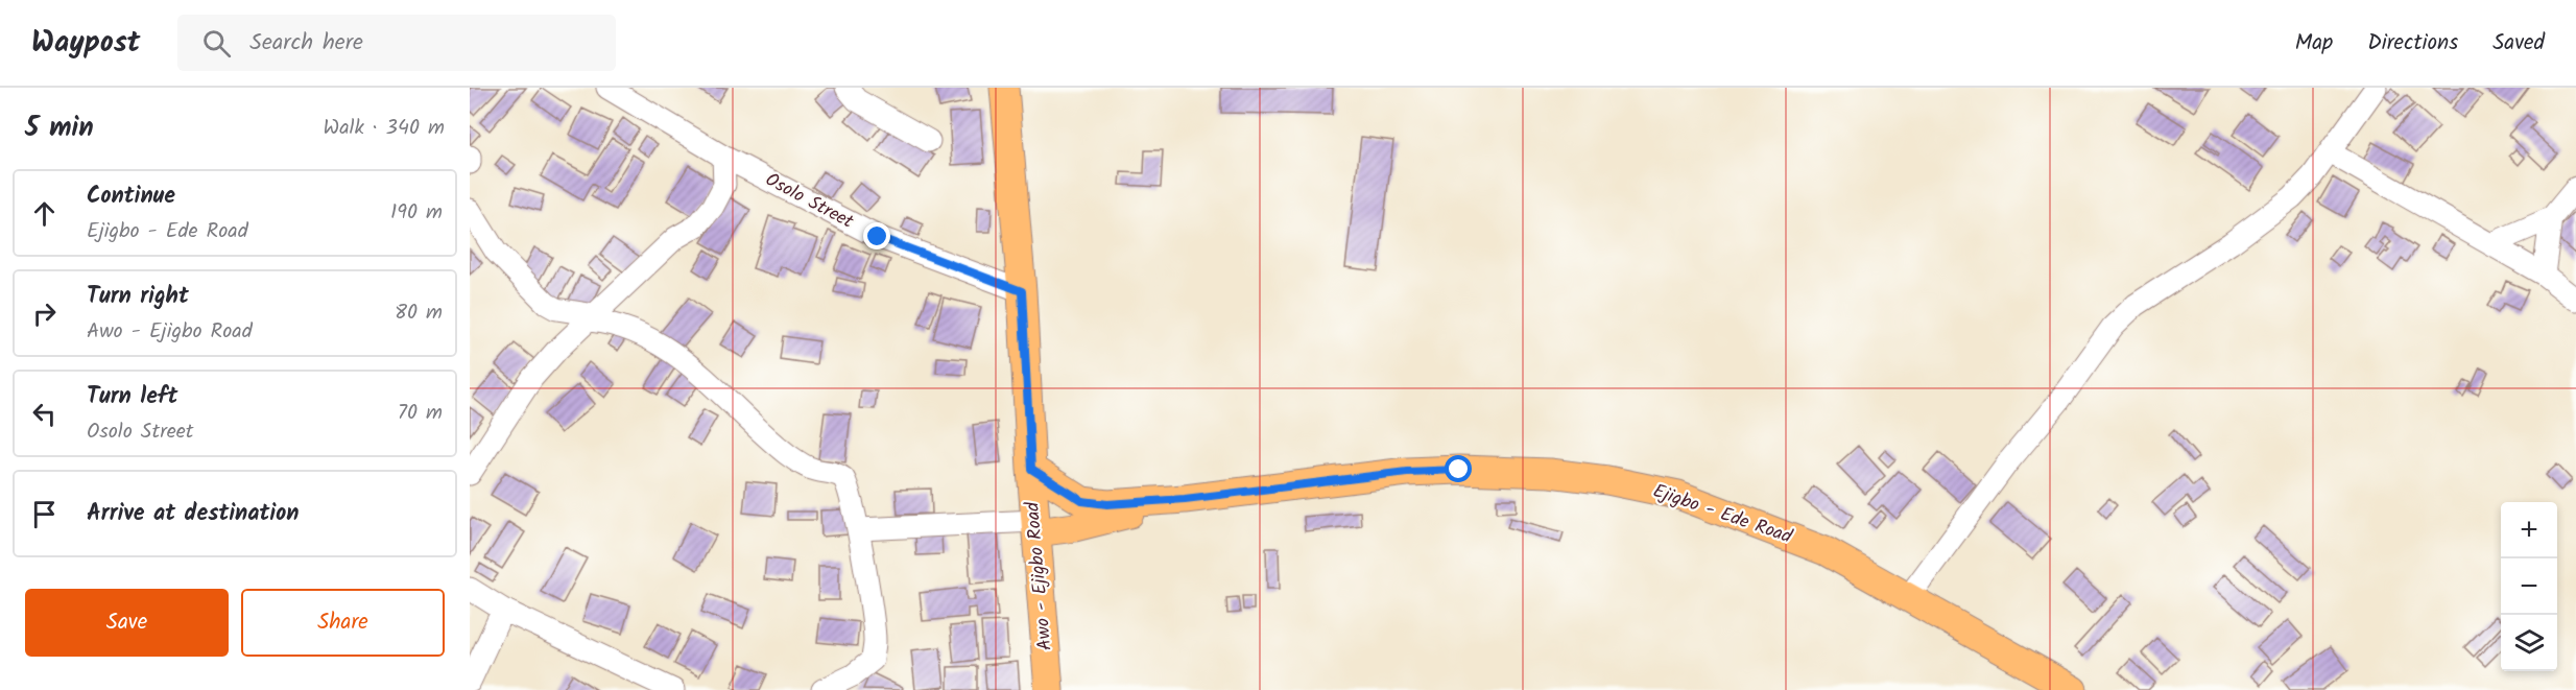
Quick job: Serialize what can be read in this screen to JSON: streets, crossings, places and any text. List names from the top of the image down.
{
  "streets": {
    "main road": ["Ejigbo - Ede Road", "Awo - Ejigbo Road"],
    "street": ["Osolo Street"]
  },
  "crossings": [
    ["Osolo Street", "Awo - Ejigbo Road"],
    ["Ejigbo - Ede Road", "Awo - Ejigbo Road"]
  ],
  "page": {
    "header": "Waypost",
    "search": "Search here",
    "nav": ["Map", "Directions", "Saved"],
    "heading": ["5 min", "Walk · 340 m"],
    "list": [
      ["Continue", "Ejigbo - Ede Road", "190 m"],
      ["Turn right", "Awo - Ejigbo Road", "80 m"],
      ["Turn left", "Osolo Street", "70 m"],
      "Arrive at destination"
    ],
    "map_buttons": ["+", "−"],
    "buttons": ["Save", "Share"]
  }
}
